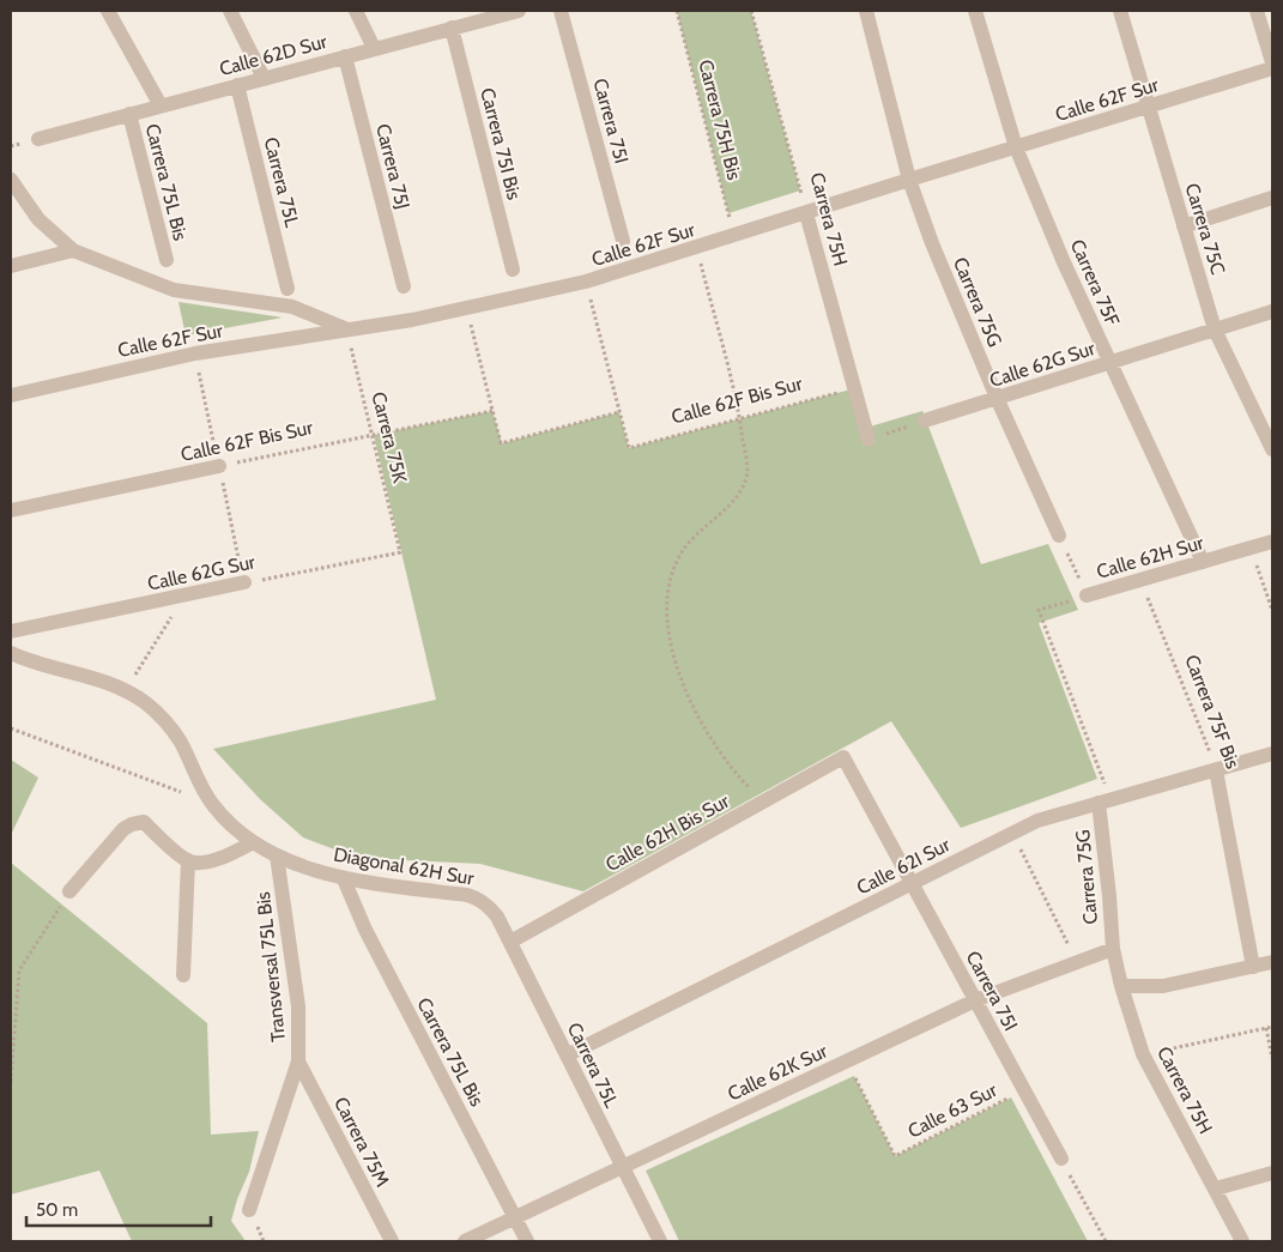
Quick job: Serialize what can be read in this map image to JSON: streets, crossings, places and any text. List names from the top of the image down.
{
  "streets": {
    "street": [
      "Calle 62D Sur",
      "Calle 62F Sur",
      "Carrera 75I",
      "Carrera 75I Bis",
      "Carrera 75J",
      "Carrera 75L Bis",
      "Carrera 75L",
      "Carrera 75H",
      "Carrera 75C",
      "Carrera 75F",
      "Carrera 75G",
      "Calle 62G Sur",
      "Calle 62F Bis Sur",
      "Calle 62H Sur",
      "Carrera 75F Bis",
      "Calle 62H Bis Sur",
      "Diagonal 62H Sur",
      "Calle 62I Sur",
      "Transversal 75L Bis",
      "Calle 62K Sur",
      "Carrera 75M"
    ],
    "path": ["Carrera 75H Bis", "Carrera 75K", "Calle 63 Sur"]
  },
  "crossings": [
    ["Calle 62D Sur", "Carrera 75I Bis"],
    ["Calle 62D Sur", "Carrera 75J"],
    ["Calle 62D Sur", "Carrera 75L Bis"],
    ["Calle 62D Sur", "Carrera 75L"],
    ["Calle 62F Sur", "Carrera 75H Bis"],
    ["Calle 62F Sur", "Carrera 75H"],
    ["Calle 62F Sur", "Carrera 75C"],
    ["Calle 62F Sur", "Carrera 75F"],
    ["Calle 62F Sur", "Carrera 75G"],
    ["Calle 62F Sur", "Carrera 75K"],
    ["Carrera 75I", "Calle 62H Bis Sur"],
    ["Carrera 75I", "Calle 62I Sur"],
    ["Carrera 75I", "Calle 62K Sur"],
    ["Carrera 75I", "Calle 63 Sur"],
    ["Carrera 75L Bis", "Diagonal 62H Sur"],
    ["Carrera 75L Bis", "Calle 62K Sur"],
    ["Carrera 75L", "Calle 62H Bis Sur"],
    ["Carrera 75L", "Diagonal 62H Sur"],
    ["Carrera 75L", "Calle 62I Sur"],
    ["Carrera 75L", "Calle 62K Sur"],
    ["Carrera 75H", "Carrera 75G"],
    ["Carrera 75H", "Calle 62F Bis Sur"],
    ["Carrera 75H", "Calle 62K Sur"],
    ["Carrera 75C", "Calle 62G Sur"],
    ["Carrera 75F", "Calle 62G Sur"],
    ["Carrera 75F", "Calle 62H Sur"],
    ["Carrera 75G", "Calle 62G Sur"],
    ["Carrera 75G", "Calle 62H Sur"],
    ["Carrera 75G", "Calle 62I Sur"],
    ["Carrera 75G", "Calle 62K Sur"],
    ["Calle 62G Sur", "Carrera 75K"],
    ["Calle 62F Bis Sur", "Carrera 75K"],
    ["Calle 62H Sur", "Carrera 75F Bis"],
    ["Calle 62H Sur", "Calle 62I Sur"],
    ["Carrera 75F Bis", "Calle 62I Sur"],
    ["Diagonal 62H Sur", "Transversal 75L Bis"],
    ["Transversal 75L Bis", "Carrera 75M"],
    ["Calle 62K Sur", "Calle 63 Sur"]
  ],
  "scale_bar": "50 m"
}
